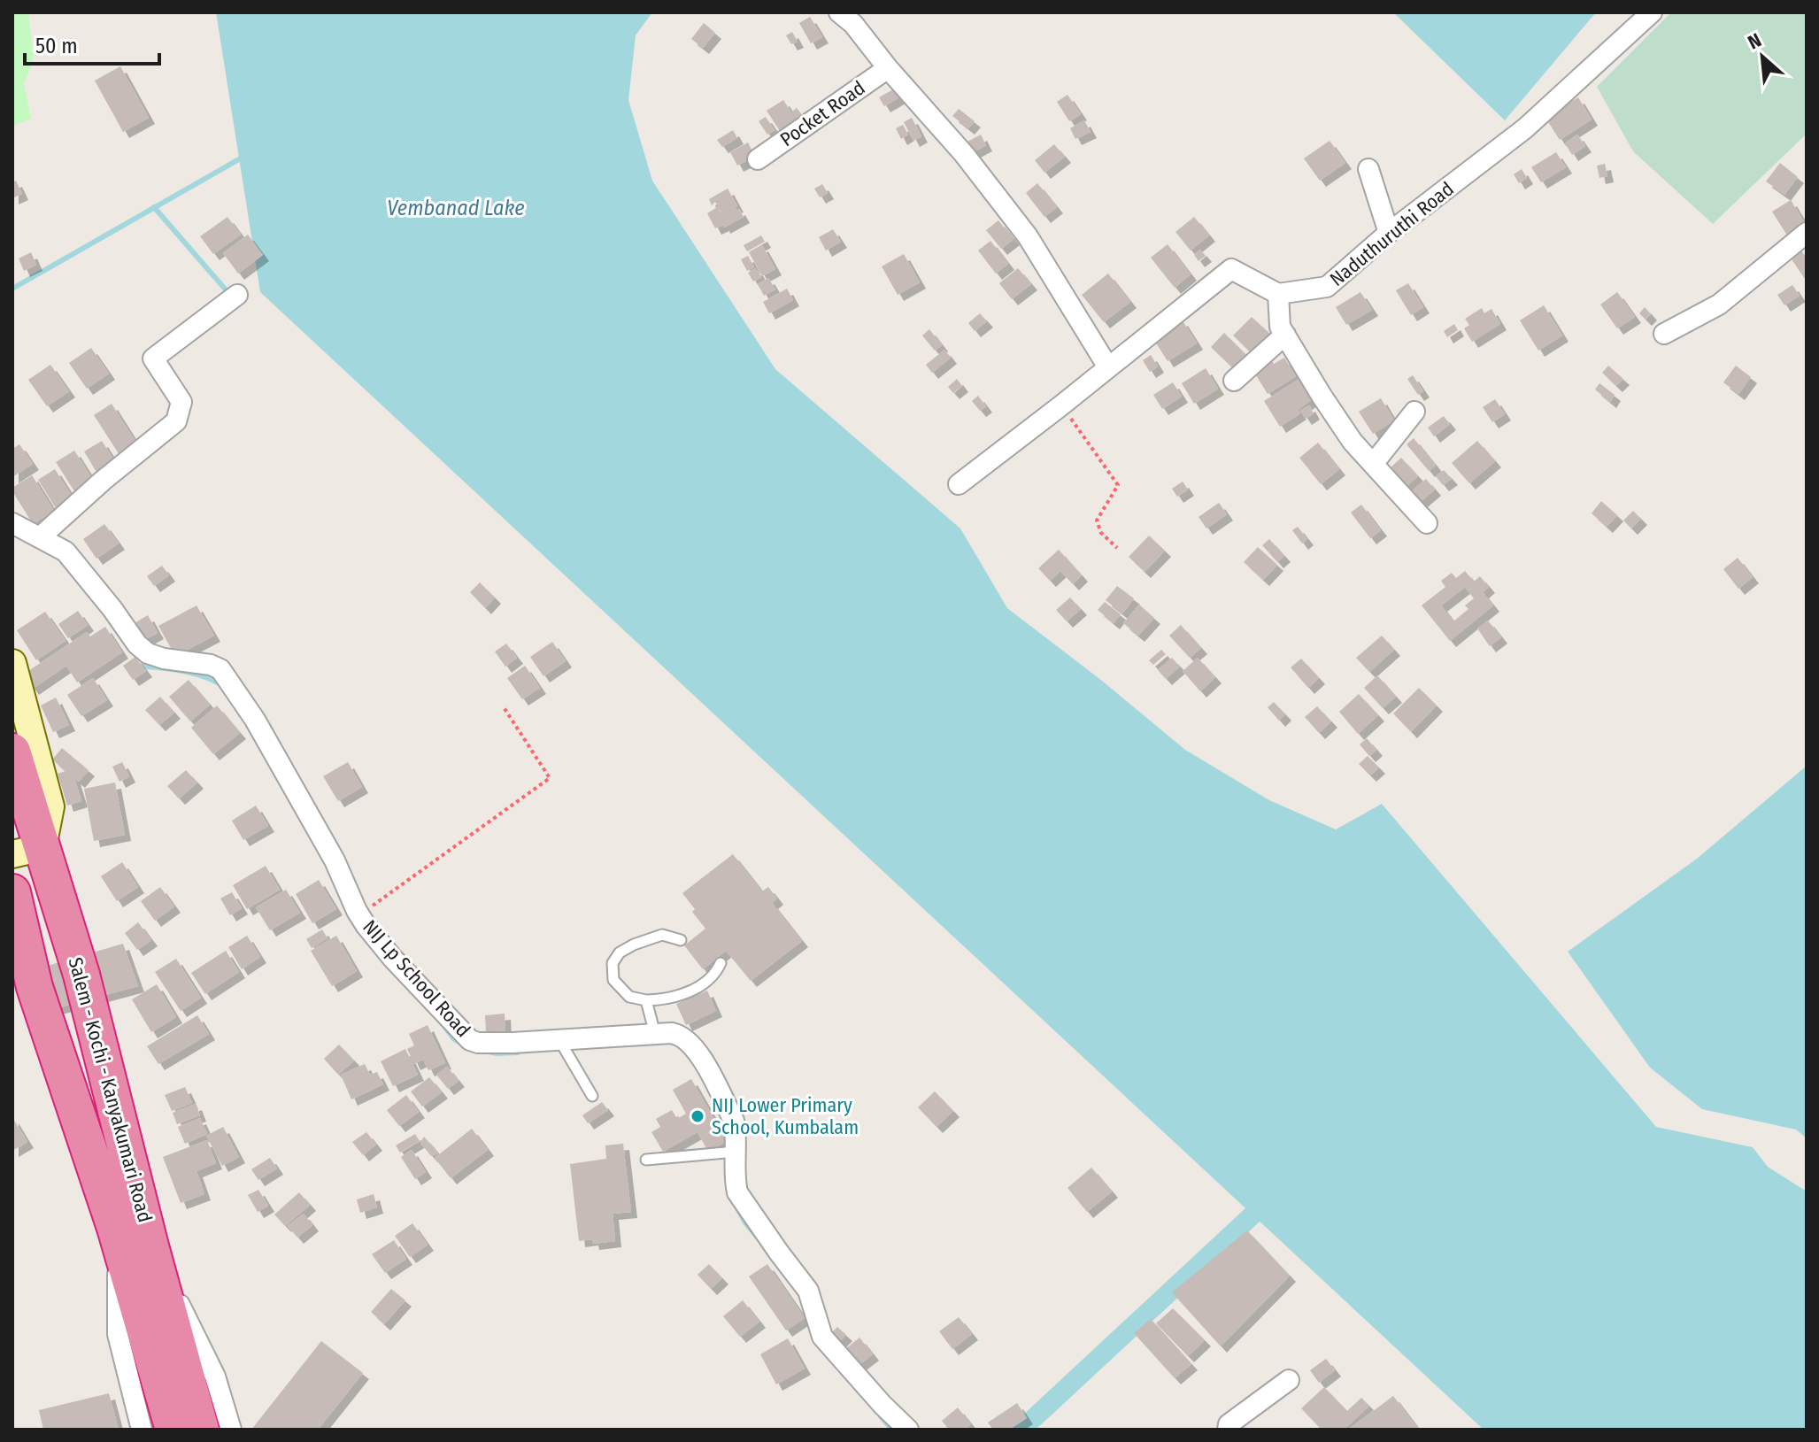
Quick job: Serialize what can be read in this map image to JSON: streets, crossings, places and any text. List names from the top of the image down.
{
  "streets": {
    "highway": ["Salem - Kochi - Kanyakumari Road"],
    "street": ["Pocket Road", "Naduthuruthi Road", "NIJ Lp School Road"]
  },
  "water": ["Vembanad Lake"],
  "places": ["NIJ Lower Primary School, Kumbalam"],
  "scale_bar": "50 m",
  "north": "top left"
}
